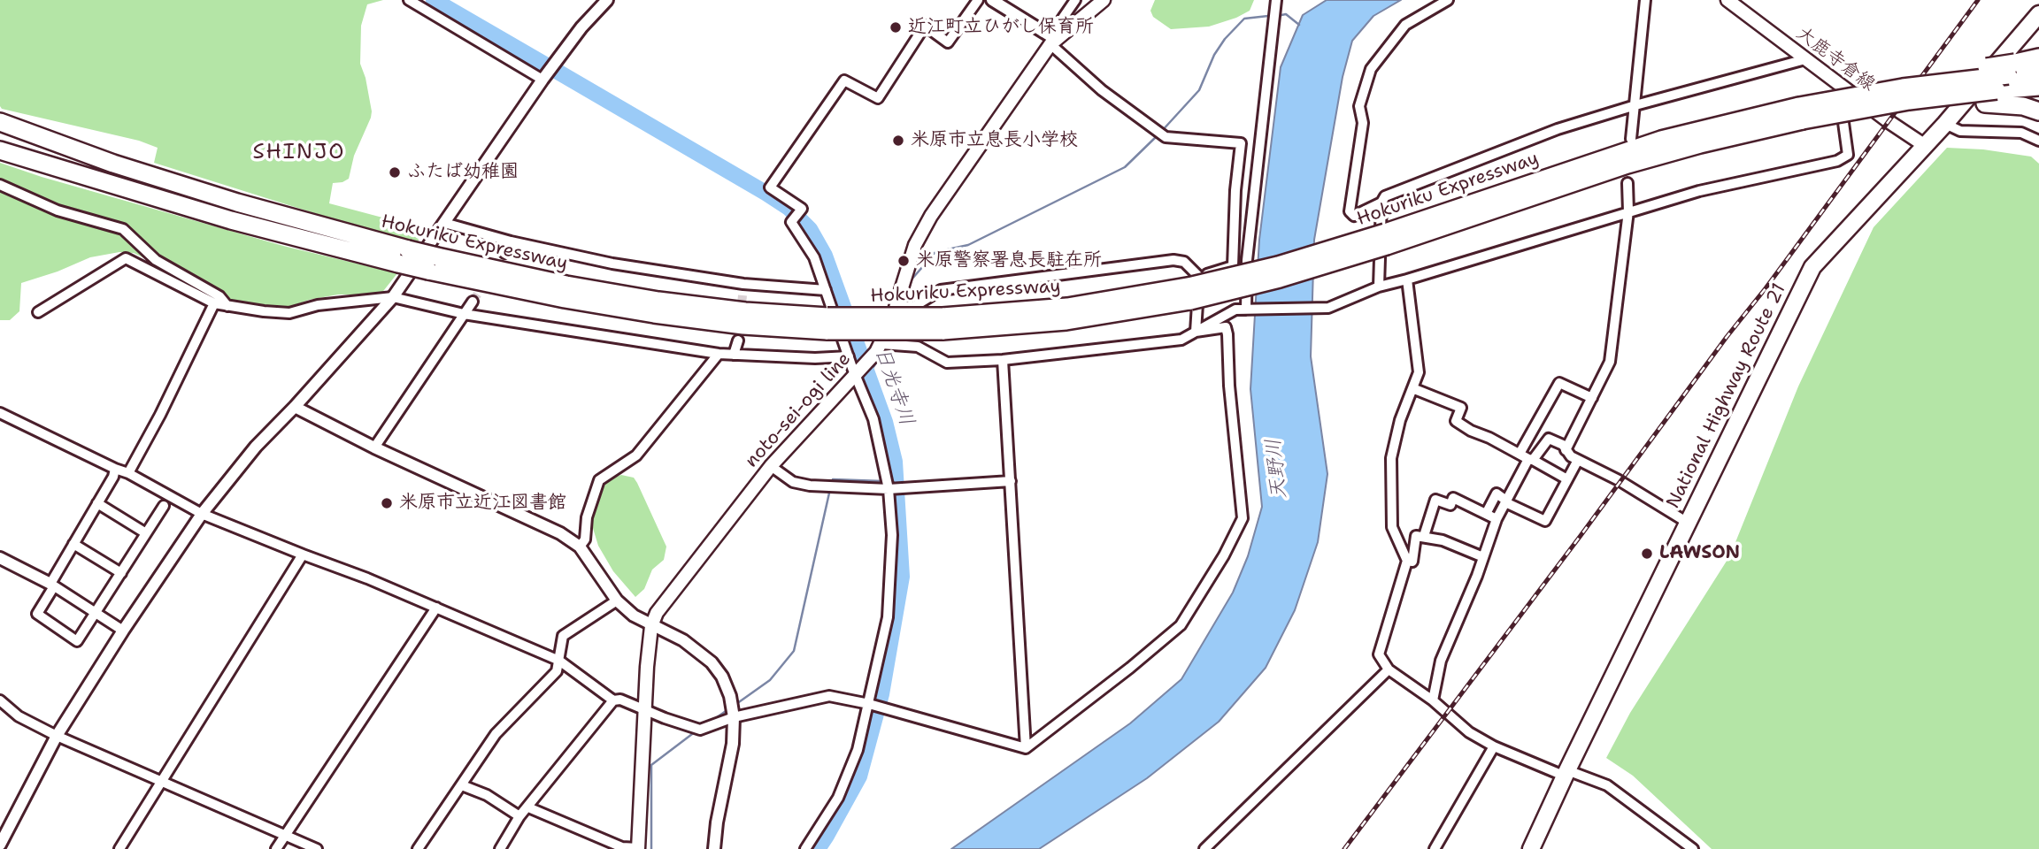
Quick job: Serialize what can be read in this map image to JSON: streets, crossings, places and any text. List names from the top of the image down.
{
  "streets": {
    "highway": ["Hokuriku Expressway", "National Highway Route 21"],
    "main road": ["大鹿寺倉線", "noto-sei-ogi line"]
  },
  "crossings": [
    ["大鹿寺倉線", "Hokuriku Expressway"],
    ["大鹿寺倉線", "National Highway Route 21"]
  ],
  "districts": ["SHINJO"],
  "water": ["日光寺川", "天野川"],
  "places": [
    "近江町立ひがし保育所",
    "米原市立息長小学校",
    "ふたば幼稚園",
    "米原警察署息長駐在所",
    "米原市立近江図書館",
    "LAWSON"
  ]
}
